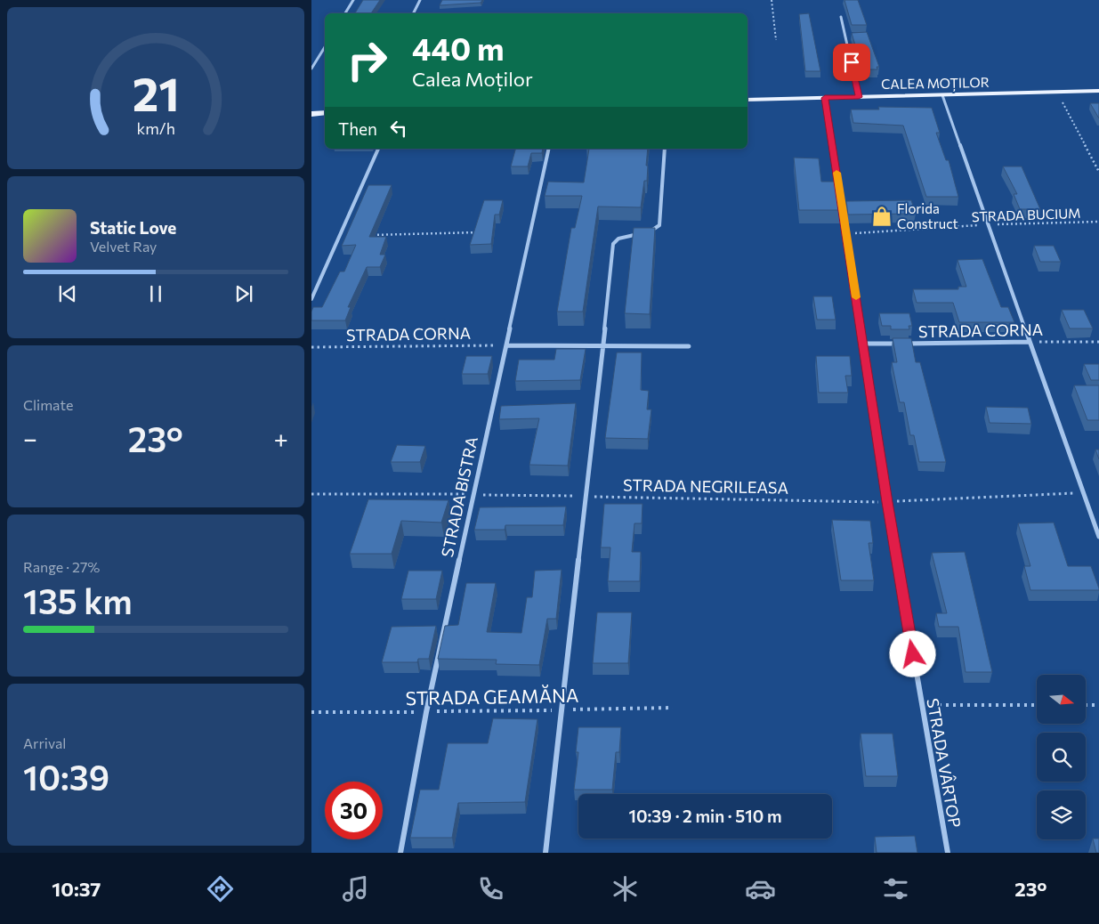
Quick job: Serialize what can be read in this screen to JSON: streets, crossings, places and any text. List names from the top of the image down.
{
  "streets": {
    "main road": ["CALEA MOȚILOR"],
    "street": ["STRADA CORNA", "STRADA BISTRA", "STRADA VÂRTOP"],
    "path": ["STRADA BUCIUM", "STRADA NEGRILEASA", "STRADA GEAMĂNA"]
  },
  "crossings": [
    ["CALEA MOȚILOR", "STRADA VÂRTOP"],
    ["STRADA BUCIUM", "STRADA VÂRTOP"],
    ["STRADA CORNA", "STRADA BISTRA"],
    ["STRADA CORNA", "STRADA VÂRTOP"],
    ["STRADA NEGRILEASA", "STRADA BISTRA"],
    ["STRADA NEGRILEASA", "STRADA VÂRTOP"],
    ["STRADA BISTRA", "STRADA GEAMĂNA"]
  ],
  "places": {
    "shop": ["Florida Construct"]
  },
  "north": "right",
  "page": {
    "turn": ["440 m", "Calea Moților"],
    "then": "Then",
    "song": ["Static Love", "Velvet Ray"],
    "tile": [
      "Climate",
      ["Range · 27%", "135 km"],
      ["Arrival", "10:39"]
    ],
    "heat": ["−", "23°", "+"],
    "limit": "30",
    "trip": "10:39 · 2 min · 510 m",
    "tabs": ["10:37", "23°"],
    "gauge": ["21", "km/h"]
  }
}
